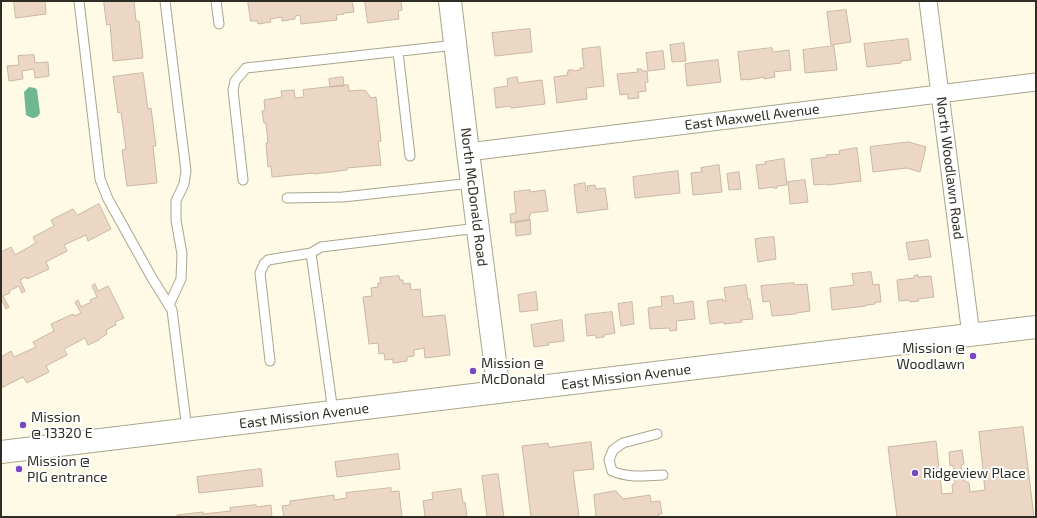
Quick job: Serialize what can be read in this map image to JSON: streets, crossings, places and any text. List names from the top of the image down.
{
  "streets": {
    "street": [
      "East Maxwell Avenue",
      "North Woodlawn Road",
      "North McDonald Road",
      "East Mission Avenue"
    ]
  },
  "crossings": [
    ["East Maxwell Avenue", "North Woodlawn Road"],
    ["East Maxwell Avenue", "North McDonald Road"],
    ["North Woodlawn Road", "East Mission Avenue"],
    ["North McDonald Road", "East Mission Avenue"]
  ],
  "places": [
    "Mission @ Woodlawn",
    "Mission @ McDonald",
    "Mission @ 13320 E",
    "Mission @ PIG entrance",
    "Ridgeview Place"
  ]
}
